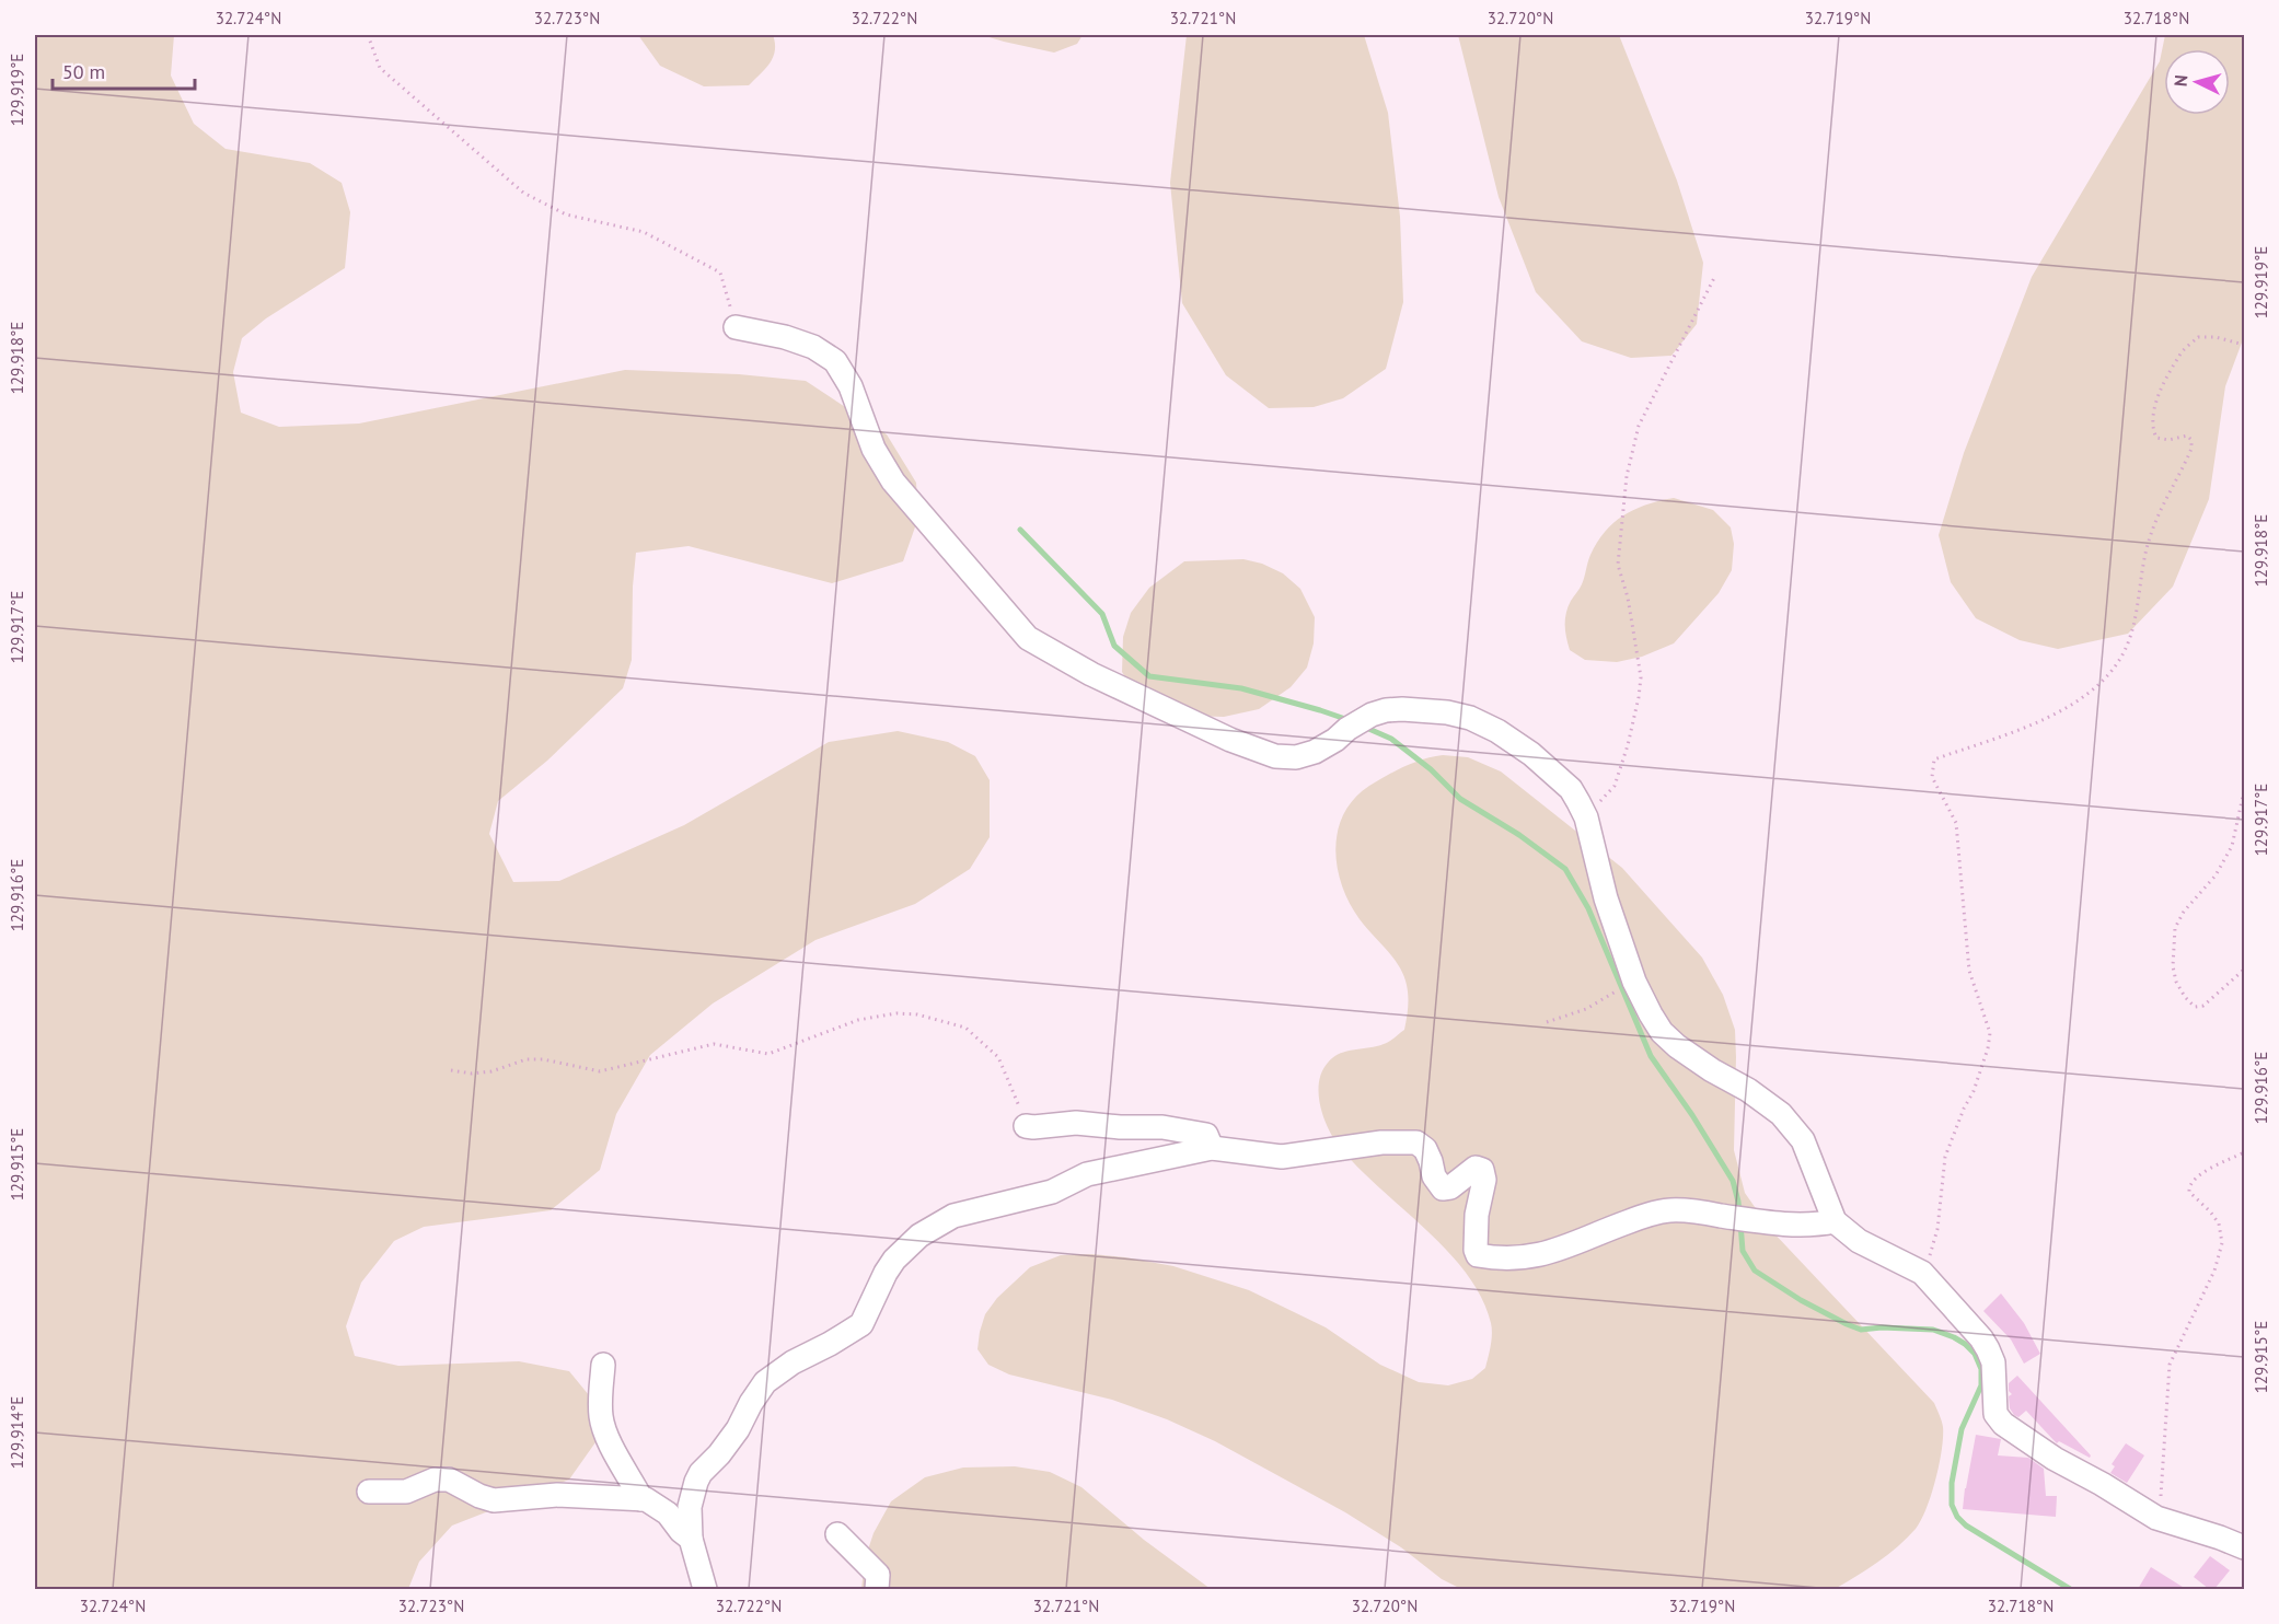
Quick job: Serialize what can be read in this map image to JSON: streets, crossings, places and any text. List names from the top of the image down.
{
  "scale_bar": "50 m",
  "north": "left",
  "coordinates": [
    "32.724°N",
    "32.723°N",
    "32.722°N",
    "32.721°N",
    "32.720°N",
    "32.719°N",
    "32.718°N",
    "129.919°E",
    "129.918°E",
    "129.917°E",
    "129.916°E",
    "129.915°E",
    "129.914°E"
  ]
}
